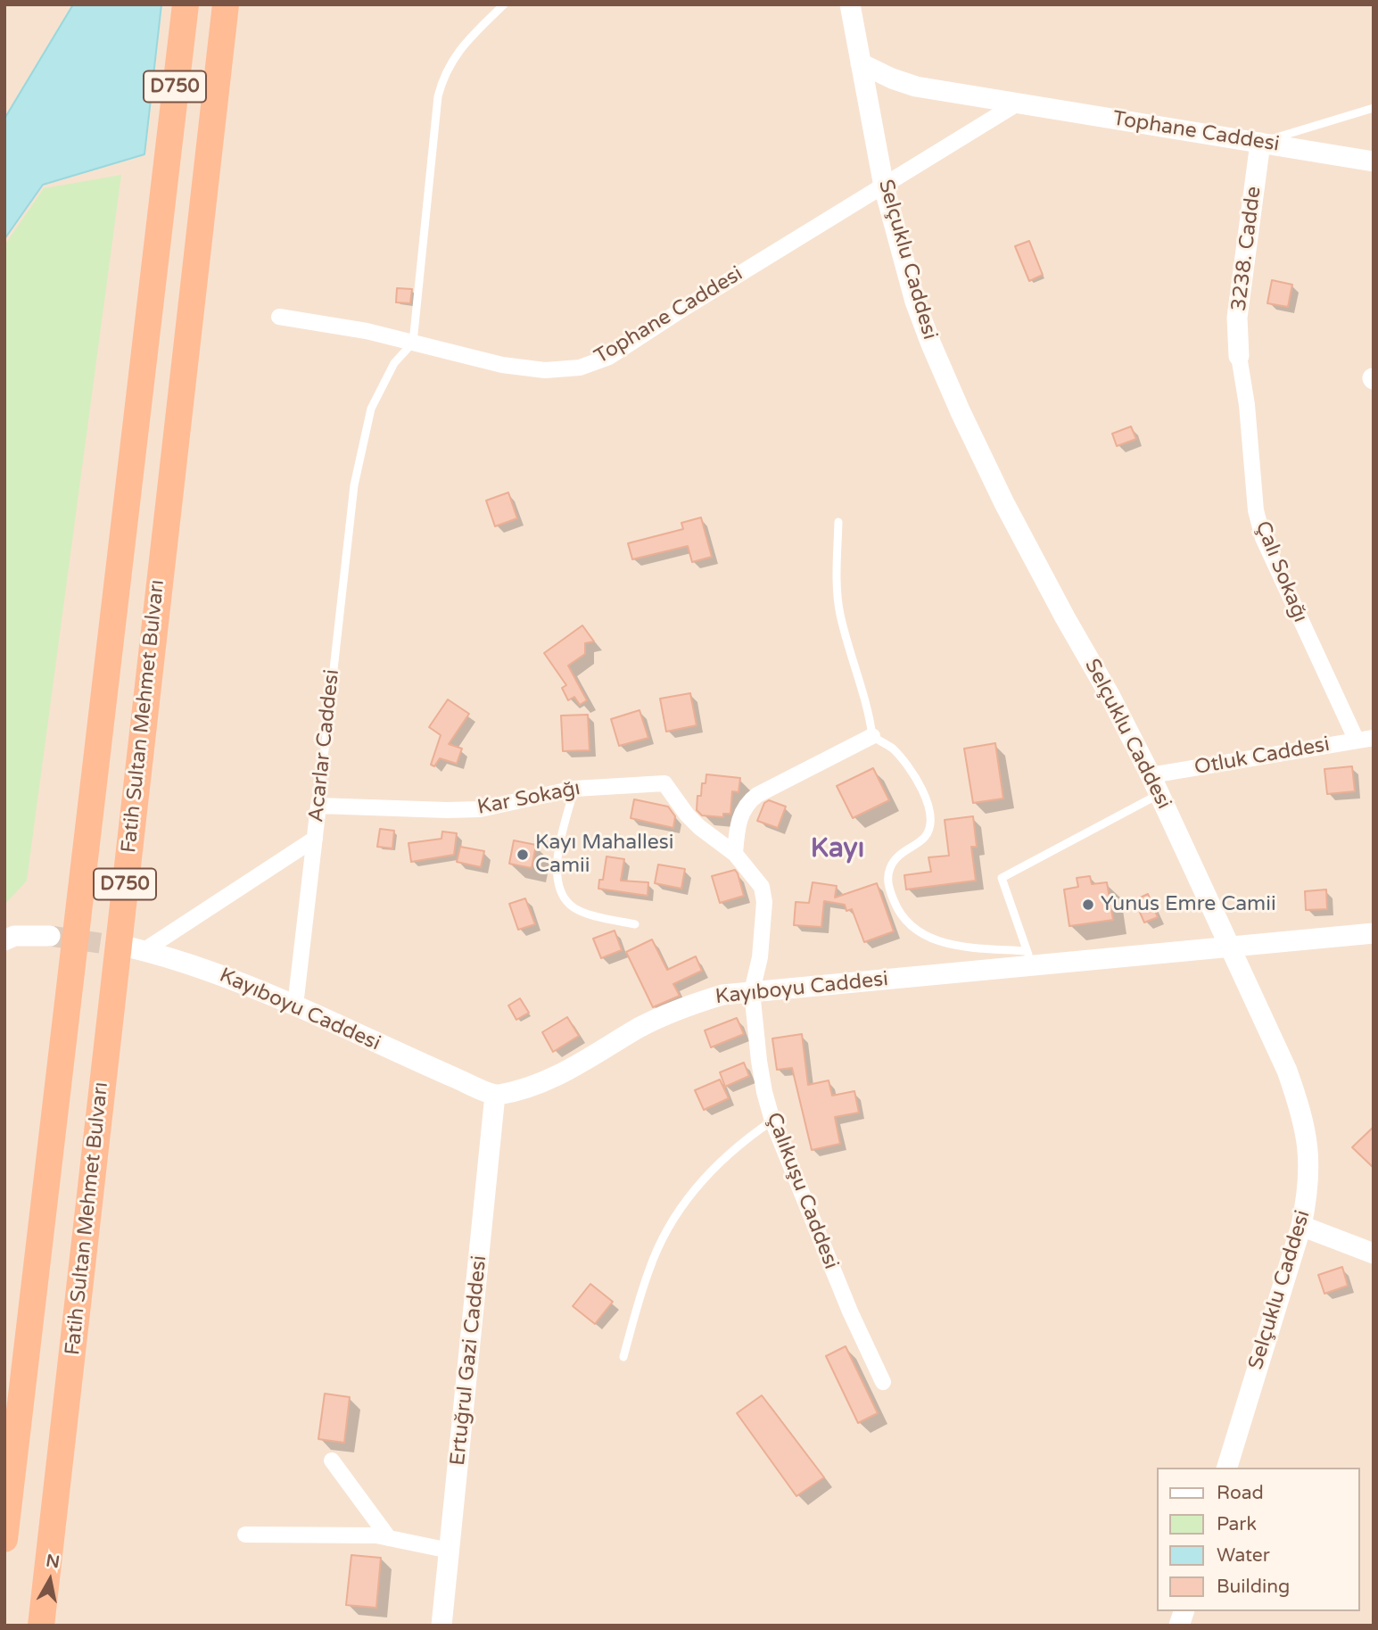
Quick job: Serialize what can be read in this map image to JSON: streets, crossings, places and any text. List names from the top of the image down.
{
  "streets": {
    "highway": ["D750", "Fatih Sultan Mehmet Bulvarı"],
    "street": [
      "Tophane Caddesi",
      "3238. Cadde",
      "Selçuklu Caddesi",
      "Çalı Sokağı",
      "Acarlar Caddesi",
      "Otluk Caddesi",
      "Kar Sokağı",
      "Kayıboyu Caddesi",
      "Çalıkuşu Caddesi",
      "Ertuğrul Gazi Caddesi"
    ]
  },
  "crossings": [
    ["Tophane Caddesi", "3238. Cadde"],
    ["Tophane Caddesi", "Selçuklu Caddesi"],
    ["Tophane Caddesi", "Acarlar Caddesi"],
    ["3238. Cadde", "Çalı Sokağı"],
    ["Selçuklu Caddesi", "Otluk Caddesi"],
    ["Selçuklu Caddesi", "Kayıboyu Caddesi"],
    ["Çalı Sokağı", "Otluk Caddesi"],
    ["Acarlar Caddesi", "Kar Sokağı"],
    ["Acarlar Caddesi", "Kayıboyu Caddesi"],
    ["Kar Sokağı", "Çalıkuşu Caddesi"],
    ["Kayıboyu Caddesi", "Çalıkuşu Caddesi"],
    ["Kayıboyu Caddesi", "Ertuğrul Gazi Caddesi"]
  ],
  "districts": ["Kayı"],
  "places": ["Kayı Mahallesi Camii", "Yunus Emre Camii"],
  "legend": [
    "Road",
    "Park",
    "Water",
    "Building"
  ],
  "north": "top"
}
